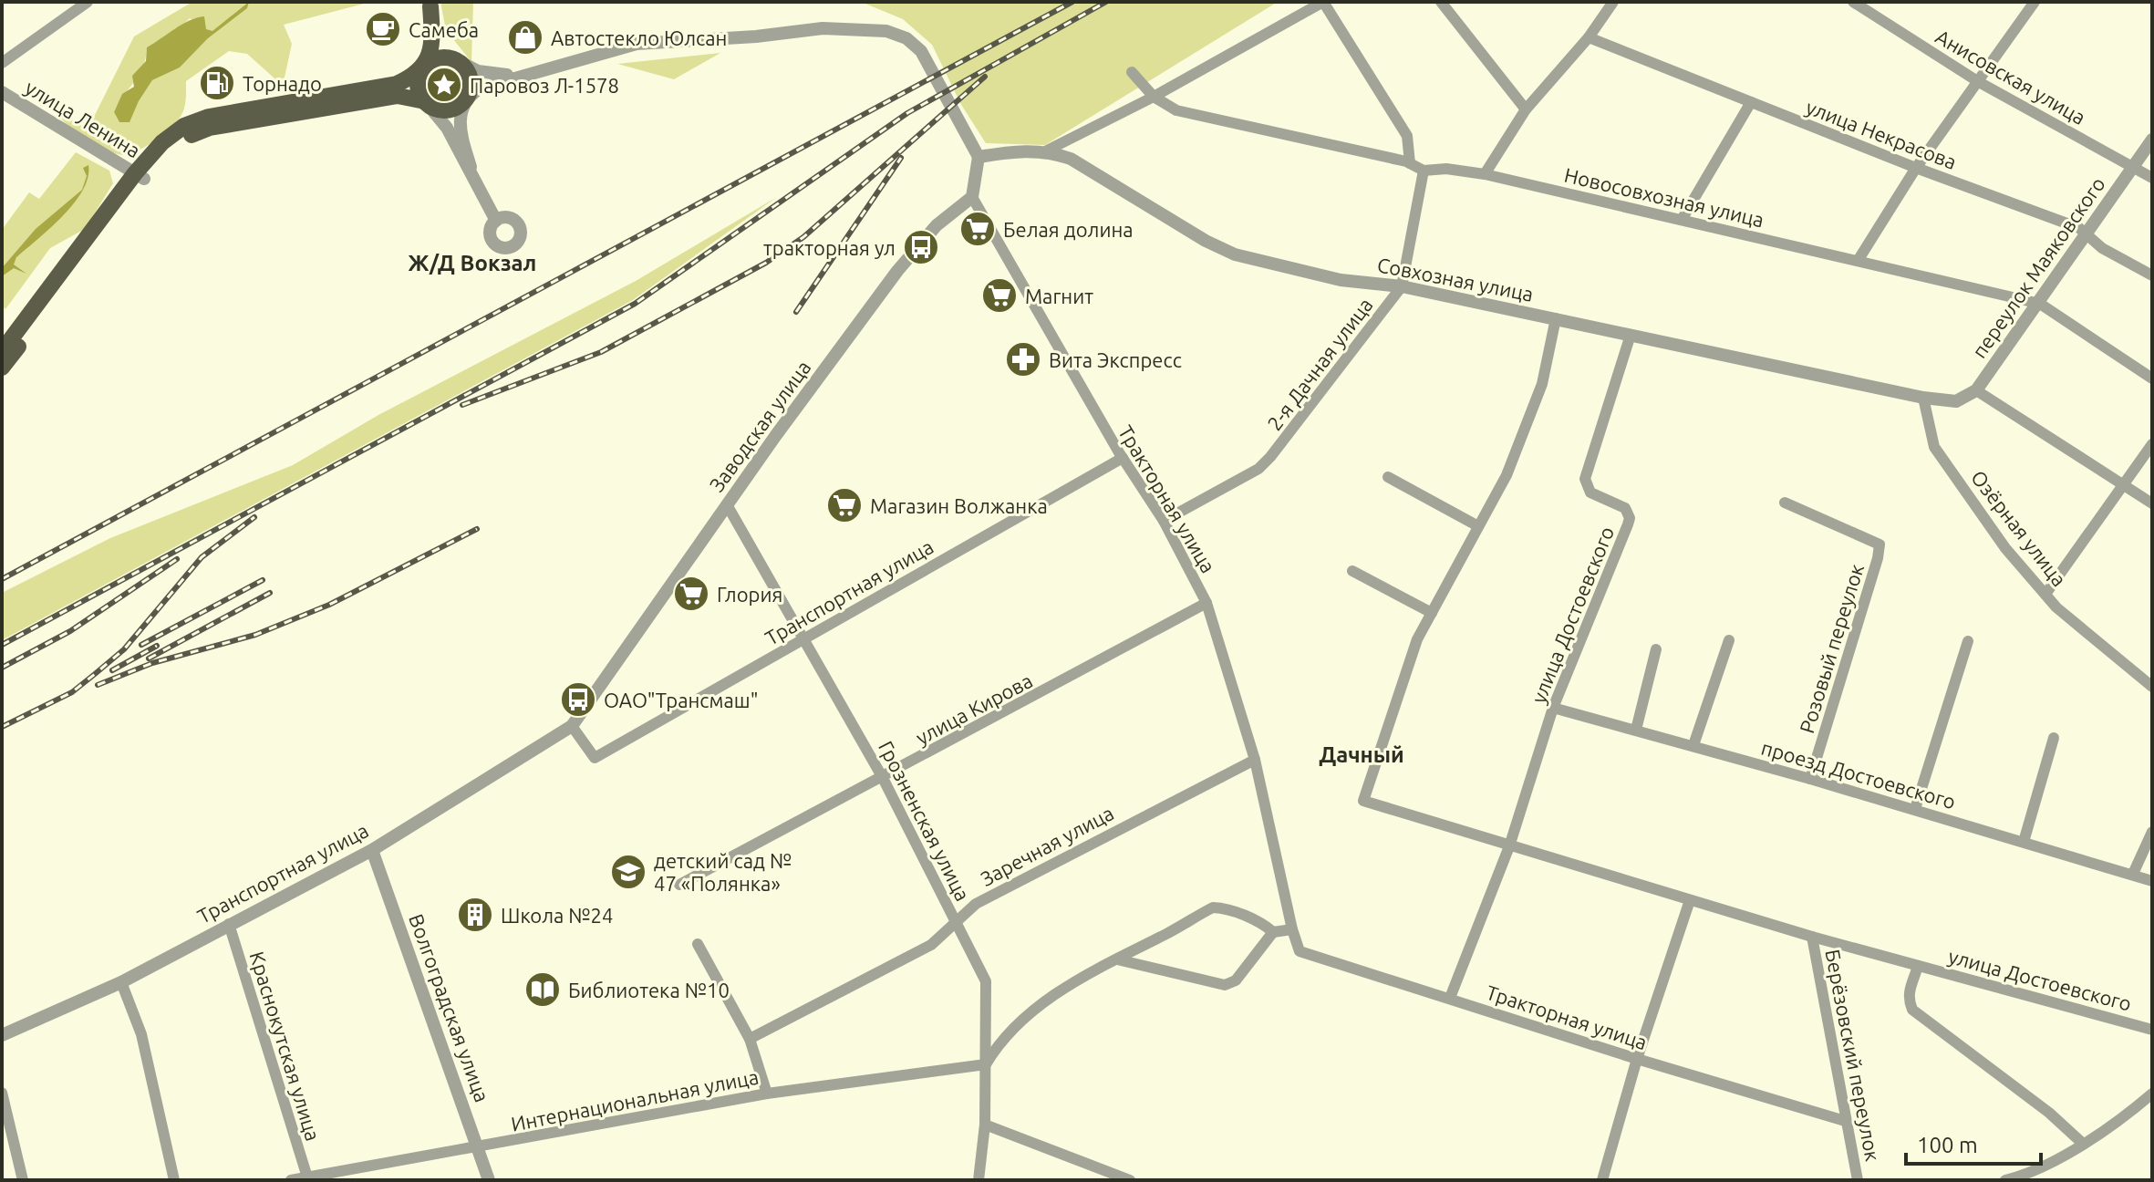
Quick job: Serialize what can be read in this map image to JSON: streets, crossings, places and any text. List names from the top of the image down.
{
  "streets": {
    "street": [
      "Анисовская улица",
      "улица Ленина",
      "улица Некрасова",
      "Новосовхозная улица",
      "переулок Маяковского",
      "Совхозная улица",
      "2-я Дачная улица",
      "Заводская улица",
      "Тракторная улица",
      "Озёрная улица",
      "Транспортная улица",
      "улица Достоевского",
      "Розовый переулок",
      "улица Кирова",
      "проезд Достоевского",
      "Грозненская улица",
      "Заречная улица",
      "Волгоградская улица",
      "Краснокутская улица",
      "Берёзовский переулок",
      "Интернациональная улица"
    ]
  },
  "crossings": [
    ["Анисовская улица", "переулок Маяковского"],
    ["улица Некрасова", "переулок Маяковского"],
    ["Новосовхозная улица", "переулок Маяковского"],
    ["Новосовхозная улица", "2-я Дачная улица"],
    ["переулок Маяковского", "Совхозная улица"],
    ["Совхозная улица", "2-я Дачная улица"],
    ["Совхозная улица", "Озёрная улица"],
    ["Совхозная улица", "улица Достоевского"],
    ["2-я Дачная улица", "Тракторная улица"],
    ["Заводская улица", "Тракторная улица"],
    ["Заводская улица", "Транспортная улица"],
    ["Заводская улица", "Грозненская улица"],
    ["Тракторная улица", "Транспортная улица"],
    ["Тракторная улица", "улица Достоевского"],
    ["Тракторная улица", "улица Кирова"],
    ["Тракторная улица", "Заречная улица"],
    ["Тракторная улица", "Берёзовский переулок"],
    ["Транспортная улица", "Грозненская улица"],
    ["Транспортная улица", "Волгоградская улица"],
    ["Транспортная улица", "Краснокутская улица"],
    ["улица Достоевского", "проезд Достоевского"],
    ["улица Достоевского", "Берёзовский переулок"],
    ["Розовый переулок", "проезд Достоевского"],
    ["улица Кирова", "Грозненская улица"],
    ["Грозненская улица", "Заречная улица"],
    ["Грозненская улица", "Интернациональная улица"],
    ["Волгоградская улица", "Интернациональная улица"],
    ["Краснокутская улица", "Интернациональная улица"]
  ],
  "districts": ["Ж/Д Вокзал", "Дачный"],
  "places": {
    "cafe": ["Самеба"],
    "shop": ["Автостекло Юлсан"],
    "fuel station": ["Торнадо"],
    "place": ["Паровоз Л-1578"],
    "supermarket": [
      "Белая долина",
      "Магнит",
      "Магазин Волжанка",
      "Глория"
    ],
    "bus stop": ["тракторная ул", "ОАО\"Трансмаш\""],
    "pharmacy": ["Вита Экспресс"],
    "school or university": ["детский сад № 47 «Полянка»"],
    "building": ["Школа №24"],
    "library": ["Библиотека №10"]
  },
  "scale_bar": "100 m"
}
